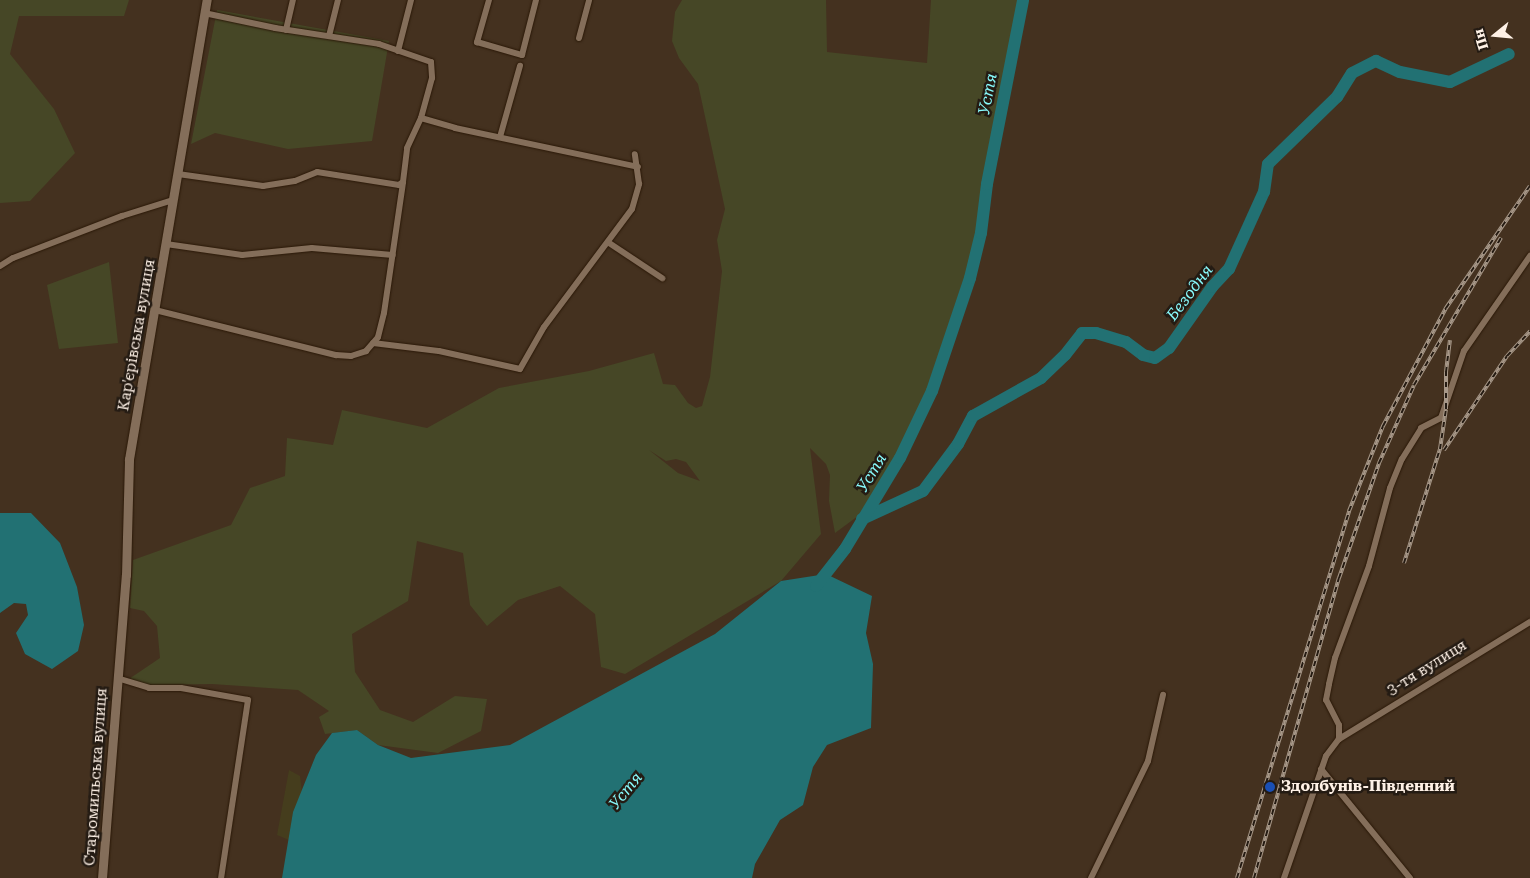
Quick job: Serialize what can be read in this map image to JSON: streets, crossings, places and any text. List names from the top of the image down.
{
  "streets": {
    "street": ["Кар'єрівська вулиця", "3-тя вулиця", "Старомильська вулиця"]
  },
  "crossings": [
    ["Кар'єрівська вулиця", "Старомильська вулиця"]
  ],
  "water": ["Устя", "Безодня"],
  "places": ["Здолбунів-Південний"],
  "north": "left"
}
